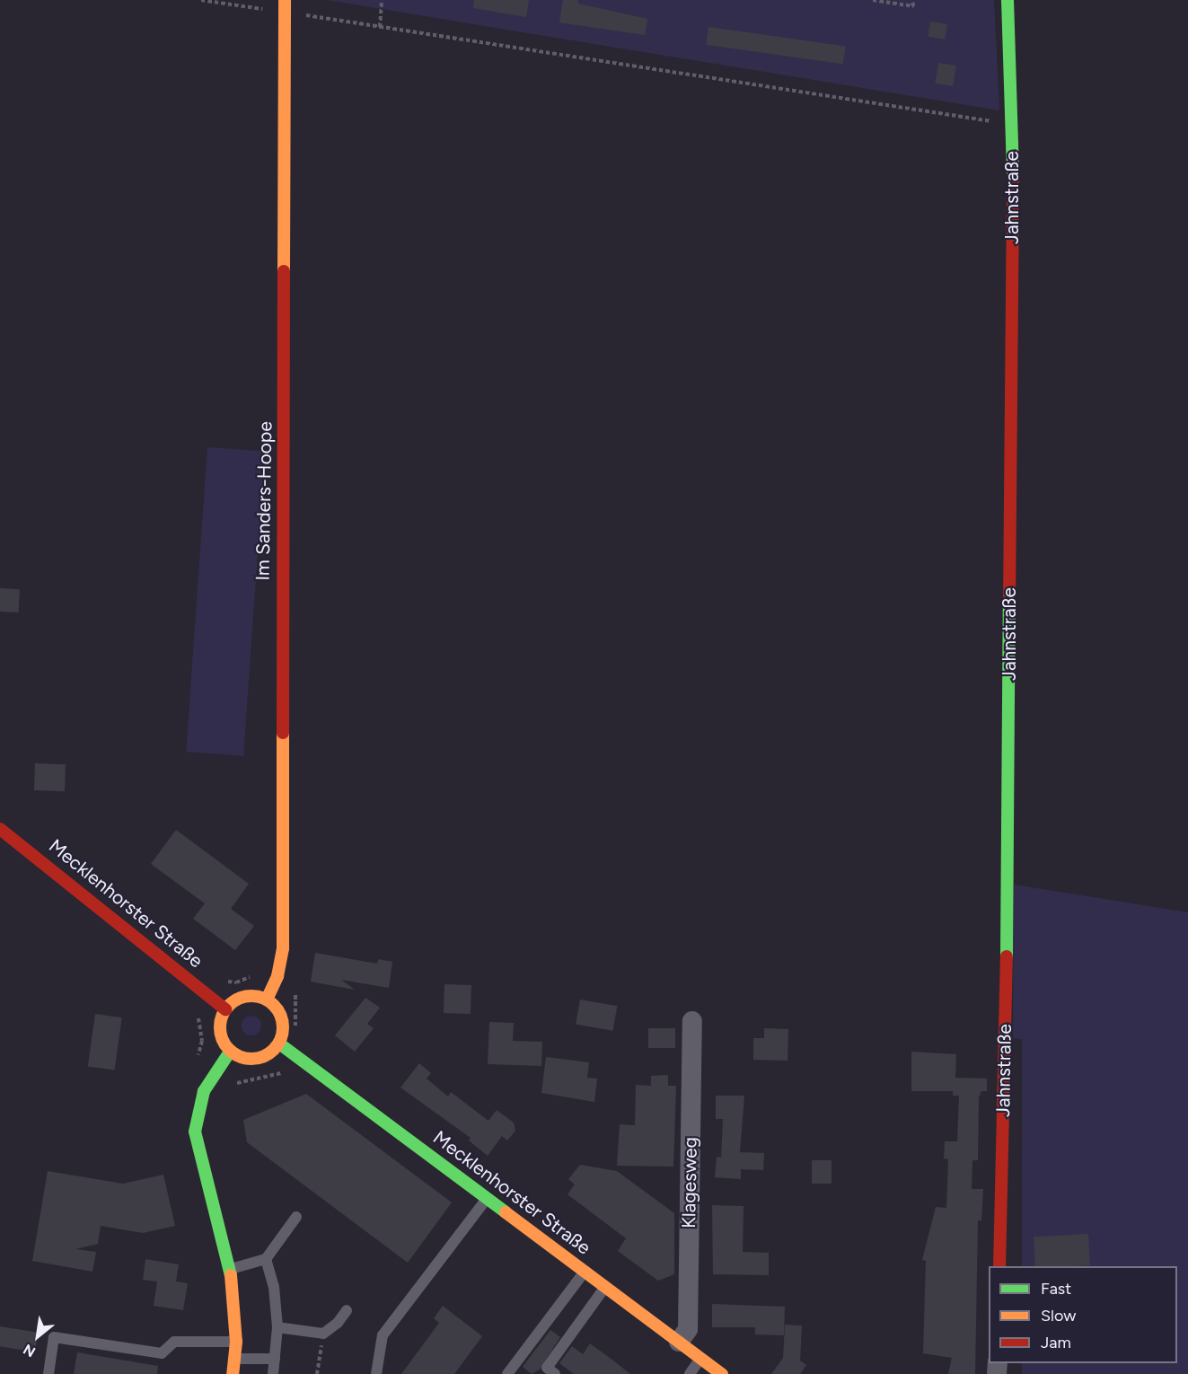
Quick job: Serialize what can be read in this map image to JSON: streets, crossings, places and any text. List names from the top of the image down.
{
  "streets": {
    "street": [
      "Jahnstraße",
      "Im Sanders-Hoope",
      "Mecklenhorster Straße",
      "Klagesweg"
    ]
  },
  "crossings": [
    ["Im Sanders-Hoope", "Mecklenhorster Straße"],
    ["Mecklenhorster Straße", "Klagesweg"]
  ],
  "legend": ["Fast", "Slow", "Jam"],
  "north": "bottom left"
}
